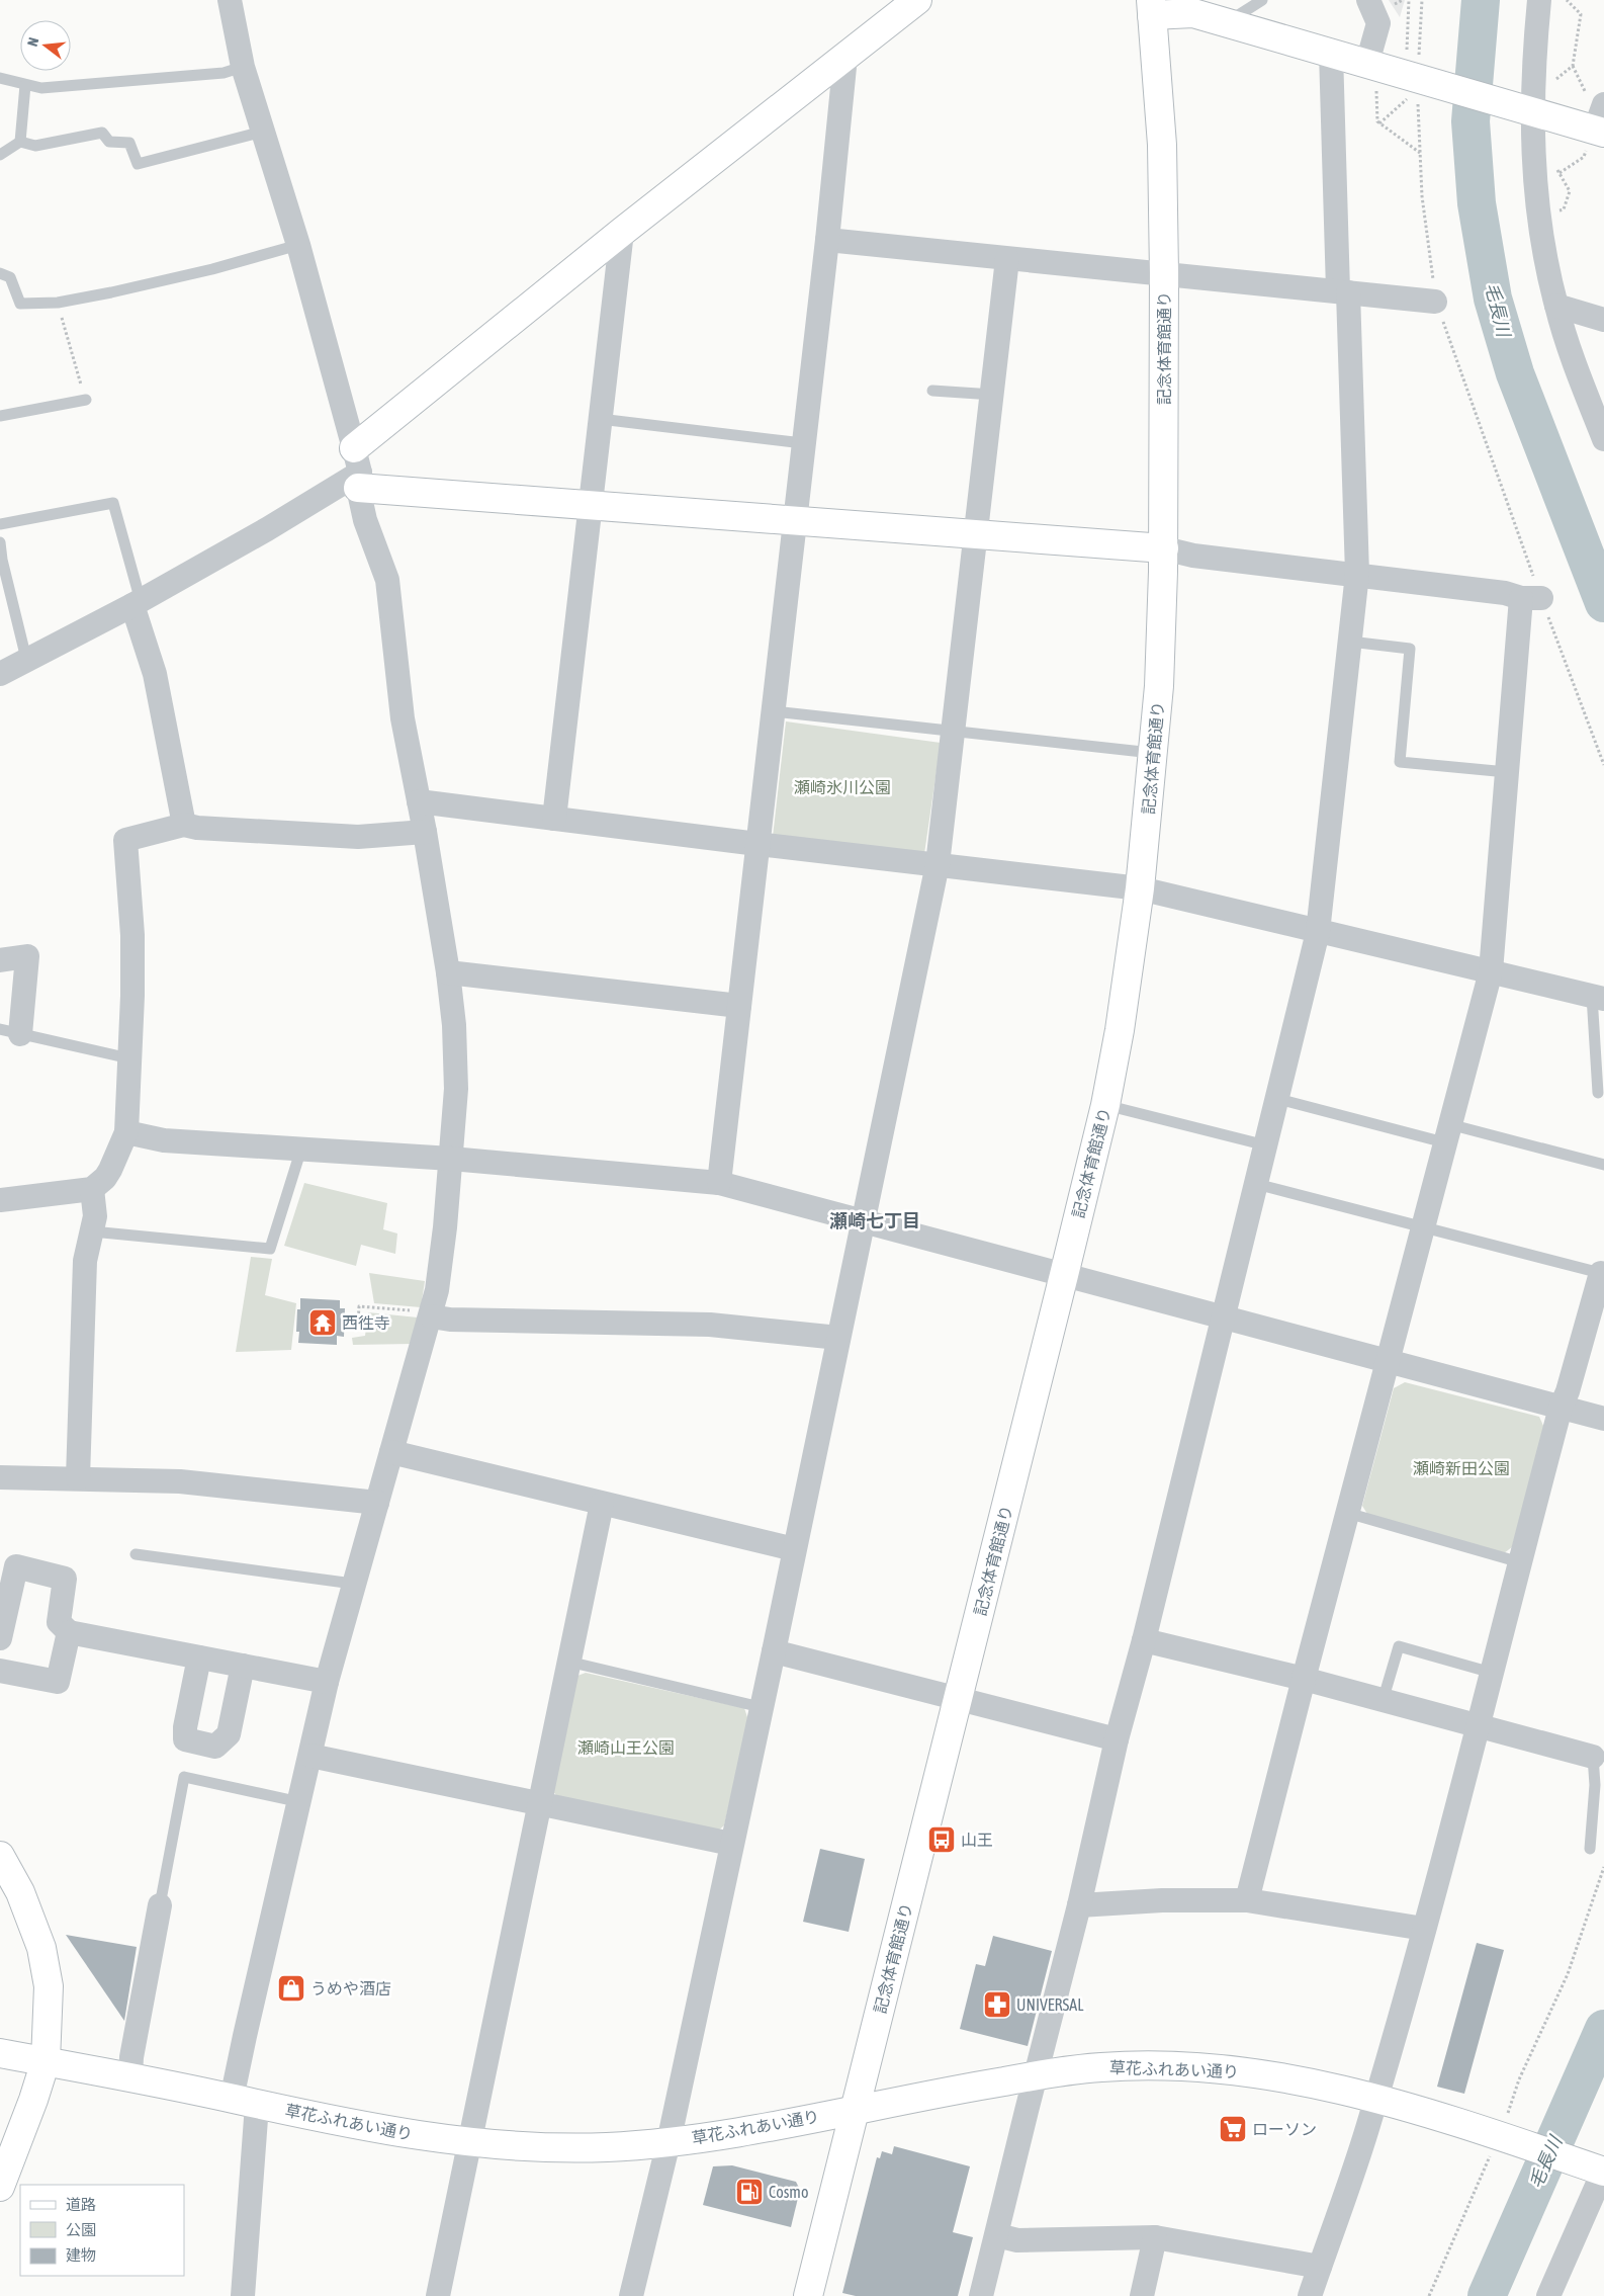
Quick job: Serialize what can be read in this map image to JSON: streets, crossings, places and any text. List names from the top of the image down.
{
  "streets": {
    "street": ["記念体育館通り", "草花ふれあい通り"]
  },
  "crossings": [
    ["記念体育館通り", "草花ふれあい通り"]
  ],
  "districts": ["瀬崎七丁目"],
  "water": ["毛長川"],
  "parks": ["瀬崎氷川公園", "瀬崎新田公園", "瀬崎山王公園"],
  "places": {
    "temple": ["西徃寺"],
    "bus stop": ["山王"],
    "shop": ["うめや酒店"],
    "pharmacy": ["UNIVERSAL"],
    "supermarket": ["ローソン"],
    "fuel station": ["Cosmo"]
  },
  "legend": ["道路", "公園", "建物"],
  "north": "left"
}
